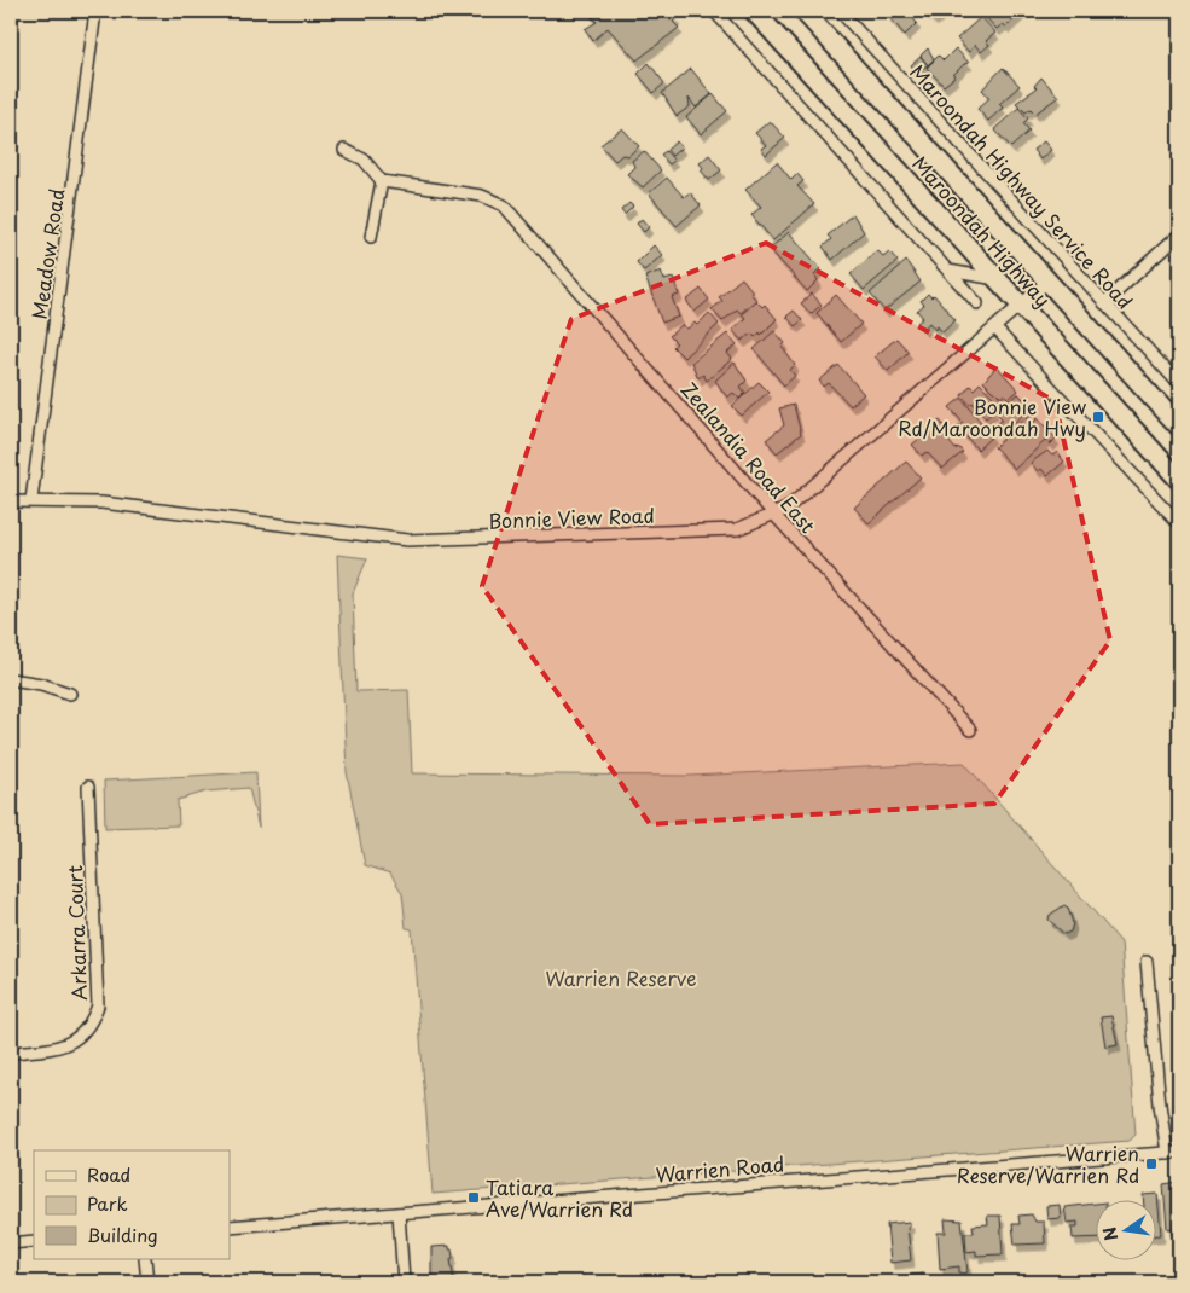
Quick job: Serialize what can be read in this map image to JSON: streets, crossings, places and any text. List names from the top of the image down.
{
  "streets": {
    "highway": ["Maroondah Highway"],
    "street": [
      "Maroondah Highway Service Road",
      "Meadow Road",
      "Zealandia Road East",
      "Bonnie View Road",
      "Arkarra Court",
      "Warrien Road"
    ]
  },
  "crossings": [
    ["Maroondah Highway", "Bonnie View Road"],
    ["Meadow Road", "Bonnie View Road"],
    ["Zealandia Road East", "Bonnie View Road"]
  ],
  "parks": ["Warrien Reserve"],
  "places": {
    "transit": ["Bonnie View Rd/Maroondah Hwy", "Warrien Reserve/Warrien Rd", "Tatiara Ave/Warrien Rd"]
  },
  "legend": ["Road", "Park", "Building"],
  "north": "left"
}
